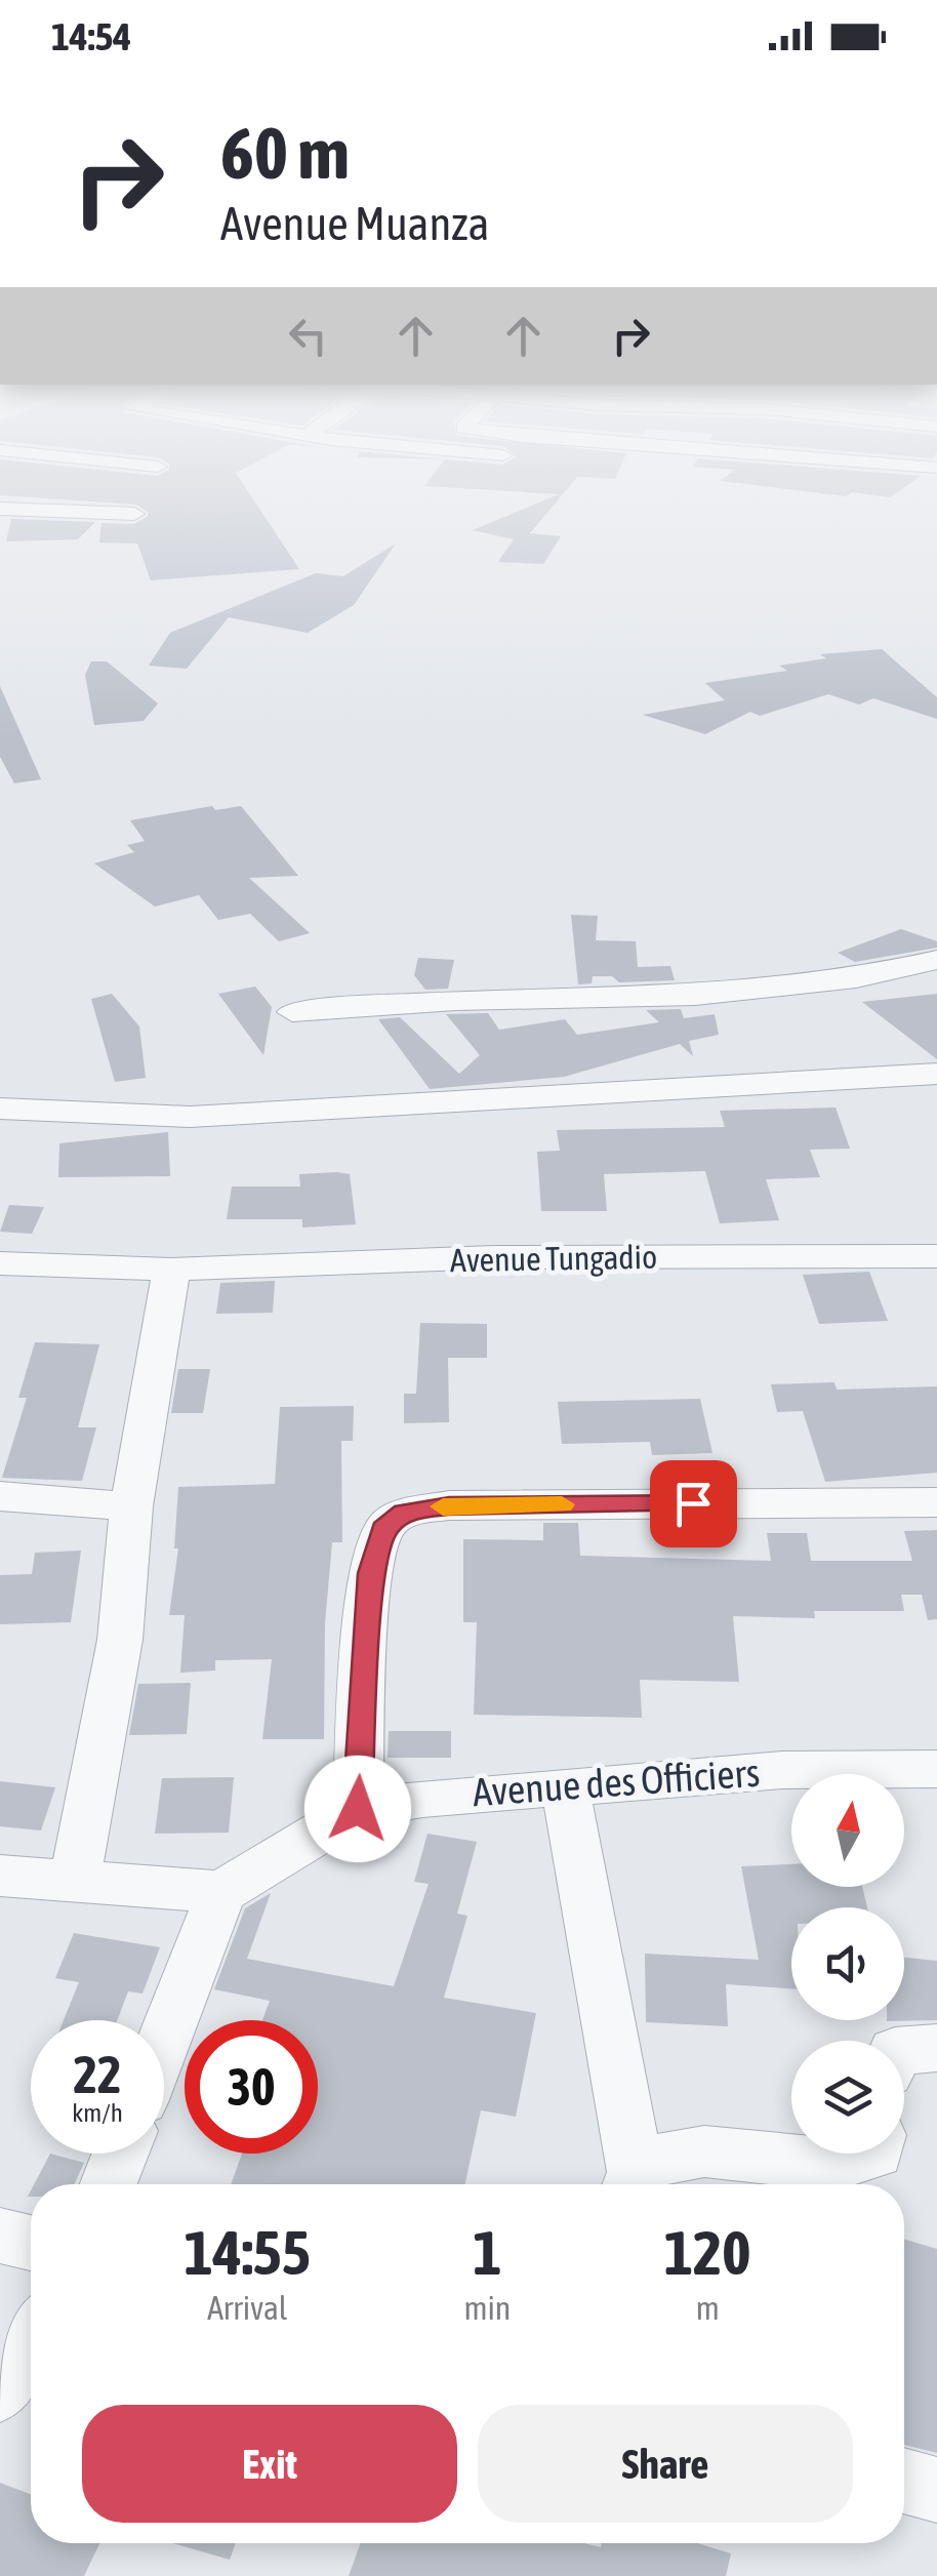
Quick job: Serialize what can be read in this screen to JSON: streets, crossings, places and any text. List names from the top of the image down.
{
  "streets": {
    "street": ["Avenue Tungadio", "Avenue des Officiers"]
  },
  "north": "top",
  "page": {
    "status": "14:54",
    "turn": ["60 m", "Avenue Muanza"],
    "speed": "22 km/h",
    "limit": "30",
    "eta": [
      "14:55",
      "Arrival",
      "1",
      "min",
      "120",
      "m"
    ],
    "buttons": ["Exit", "Share"]
  }
}
